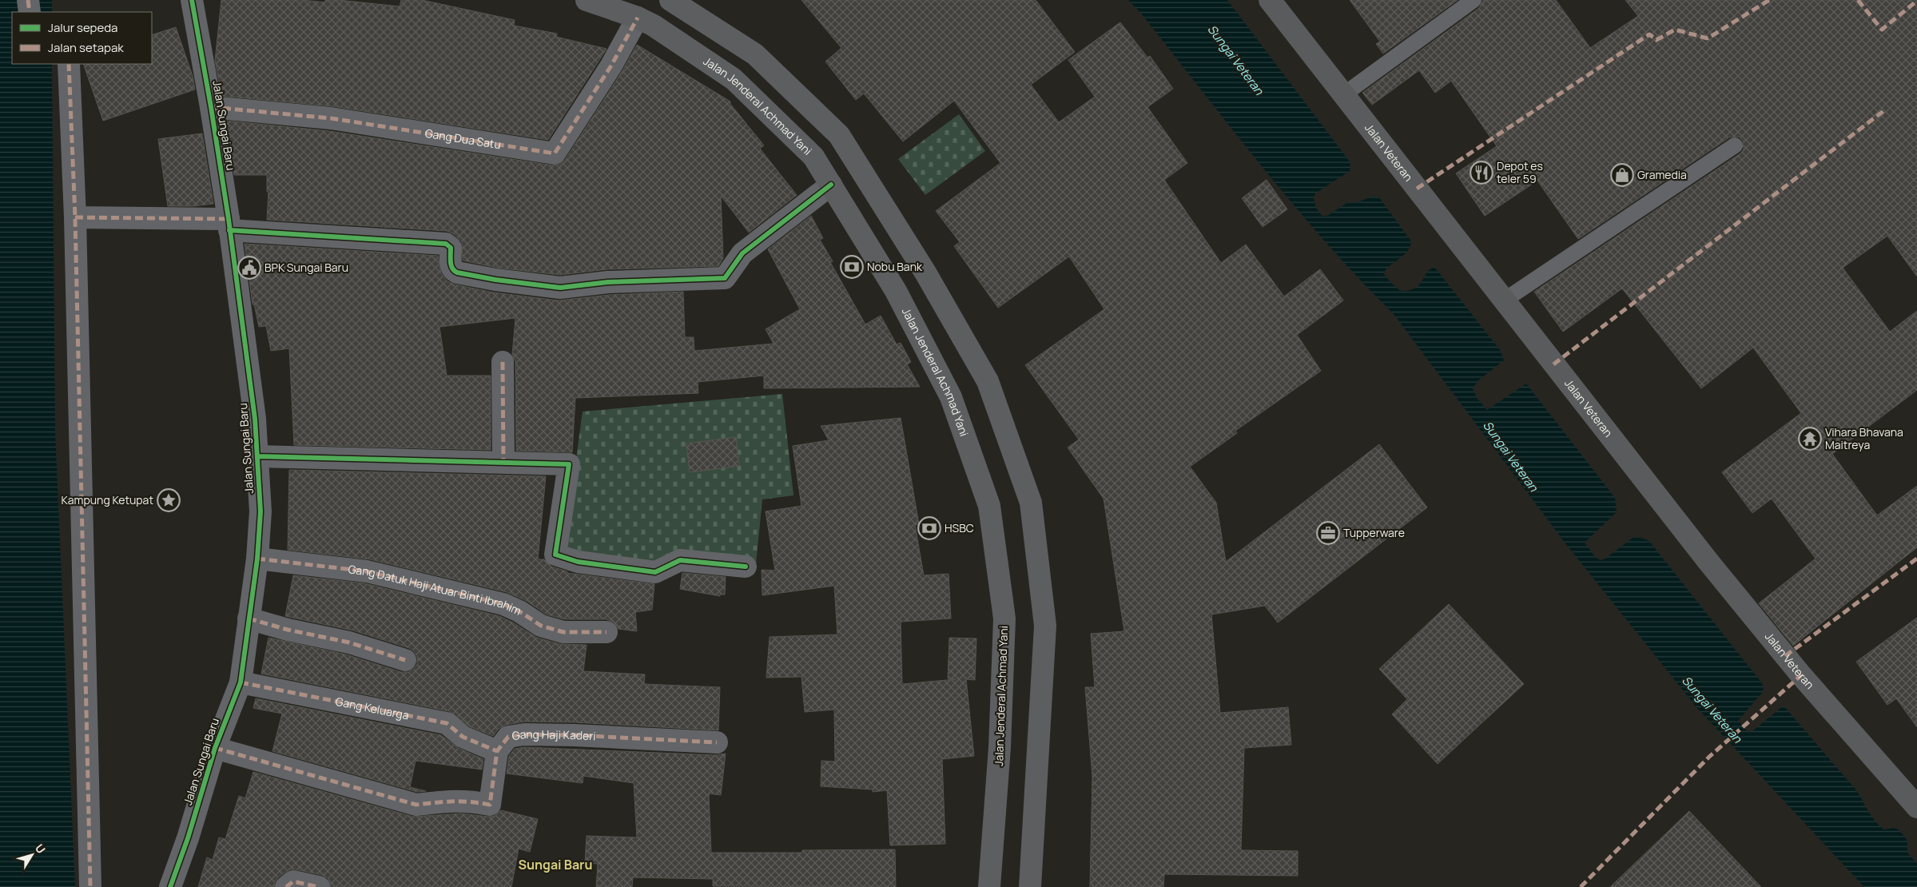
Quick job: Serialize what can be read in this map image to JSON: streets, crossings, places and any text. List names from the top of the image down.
{
  "streets": {
    "highway": ["Jalan Jenderal Achmad Yani"],
    "main road": ["Jalan Veteran"],
    "street": [
      "Jalan Sungai Baru",
      "Gang Dua Satu",
      "Gang Datuk Haji Atuar Binti Ibrahim",
      "Gang Keluarga",
      "Gang Haji Kaderi"
    ]
  },
  "crossings": [
    ["Jalan Jenderal Achmad Yani", "Gang Dua Satu"],
    ["Jalan Sungai Baru", "Gang Dua Satu"],
    ["Jalan Sungai Baru", "Gang Datuk Haji Atuar Binti Ibrahim"],
    ["Jalan Sungai Baru", "Gang Keluarga"],
    ["Gang Keluarga", "Gang Haji Kaderi"]
  ],
  "districts": ["Sungai Baru"],
  "water": ["Sungai Veteran"],
  "places": {
    "restaurant": ["Depot es teler 59"],
    "shop": ["Gramedia"],
    "bank": ["Nobu Bank", "HSBC"],
    "public building": ["BPK Sungai Baru"],
    "temple": ["Vihara Bhavana Maitreya"],
    "place": ["Kampung Ketupat"],
    "office": ["Tupperware"]
  },
  "legend": ["Jalur sepeda", "Jalan setapak"],
  "north": "top right"
}
